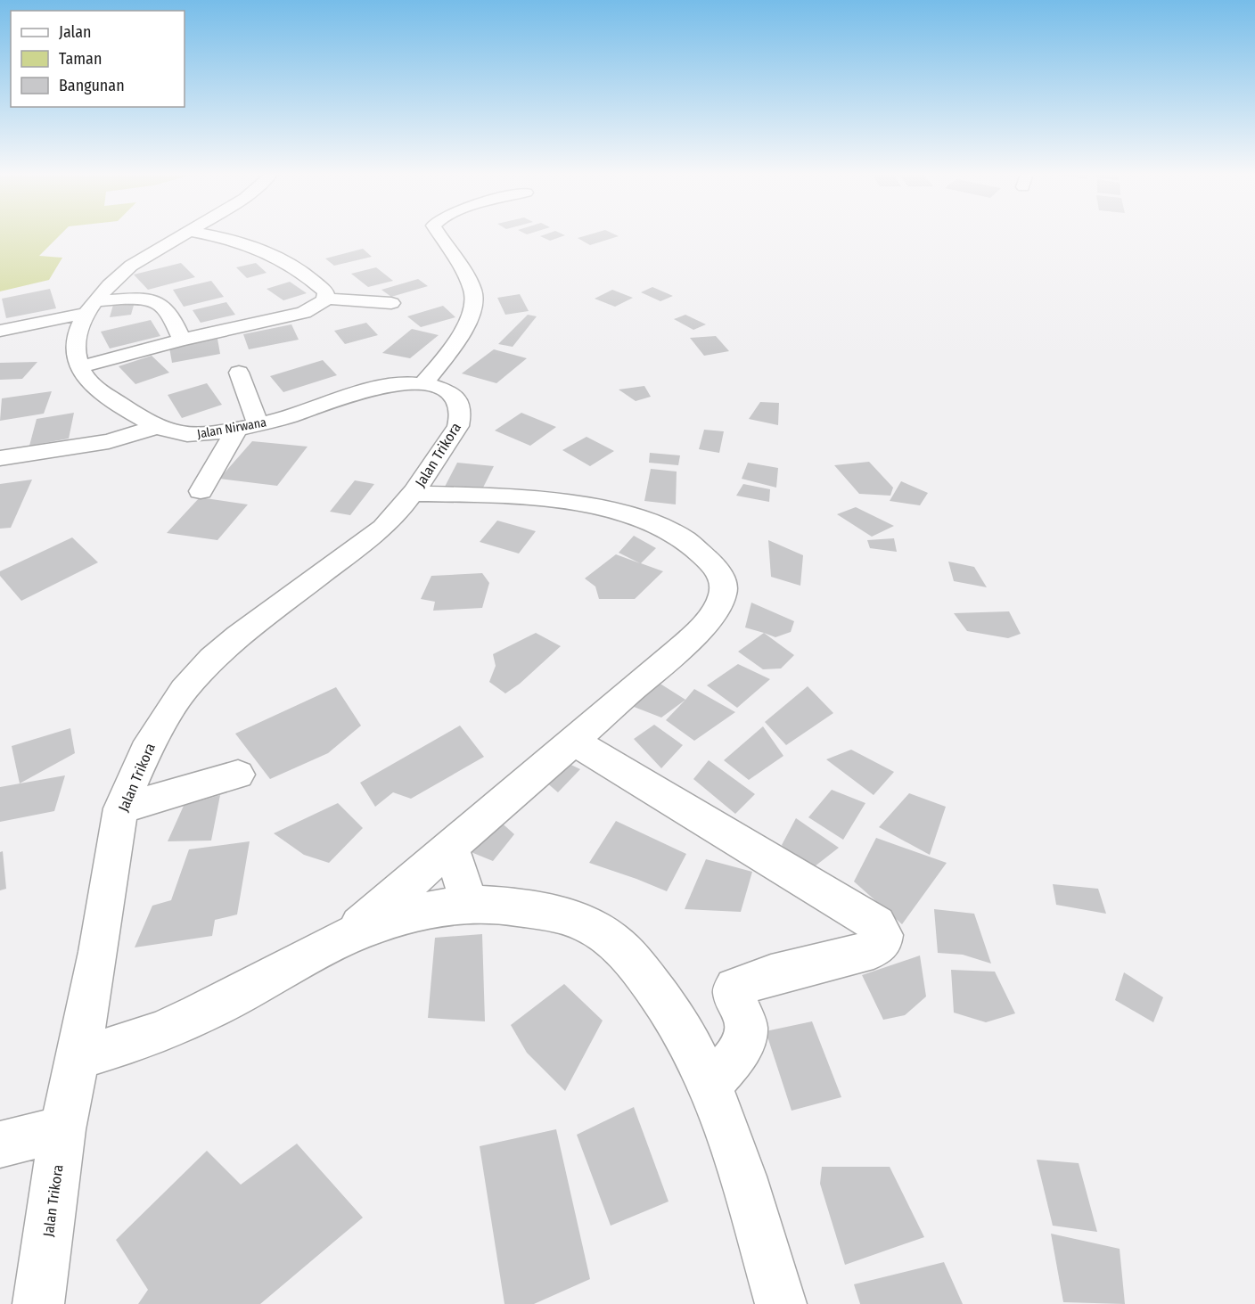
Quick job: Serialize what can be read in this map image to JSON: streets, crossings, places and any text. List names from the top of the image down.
{
  "streets": {
    "street": ["Jalan Nirwana", "Jalan Trikora"]
  },
  "crossings": [
    ["Jalan Nirwana", "Jalan Trikora"]
  ],
  "legend": ["Jalan", "Taman", "Bangunan"]
}
